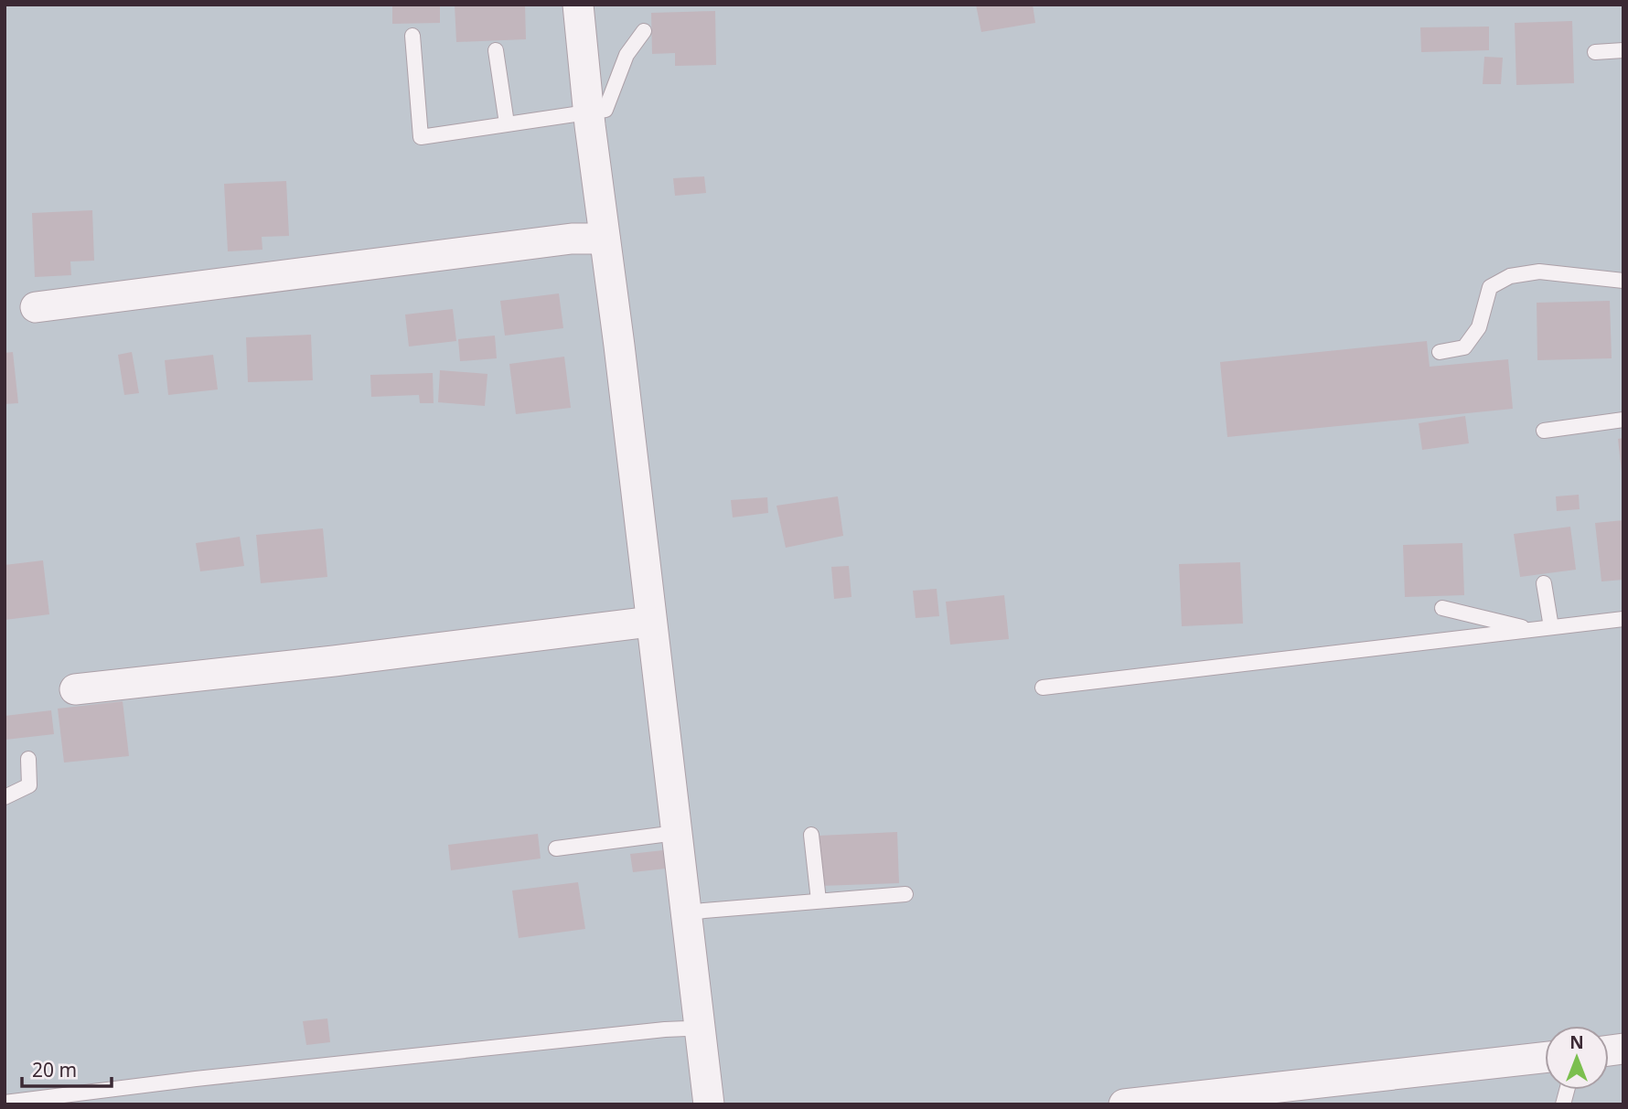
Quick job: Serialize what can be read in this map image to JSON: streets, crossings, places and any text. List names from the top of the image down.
{
  "scale_bar": "20 m",
  "north": "top"
}
